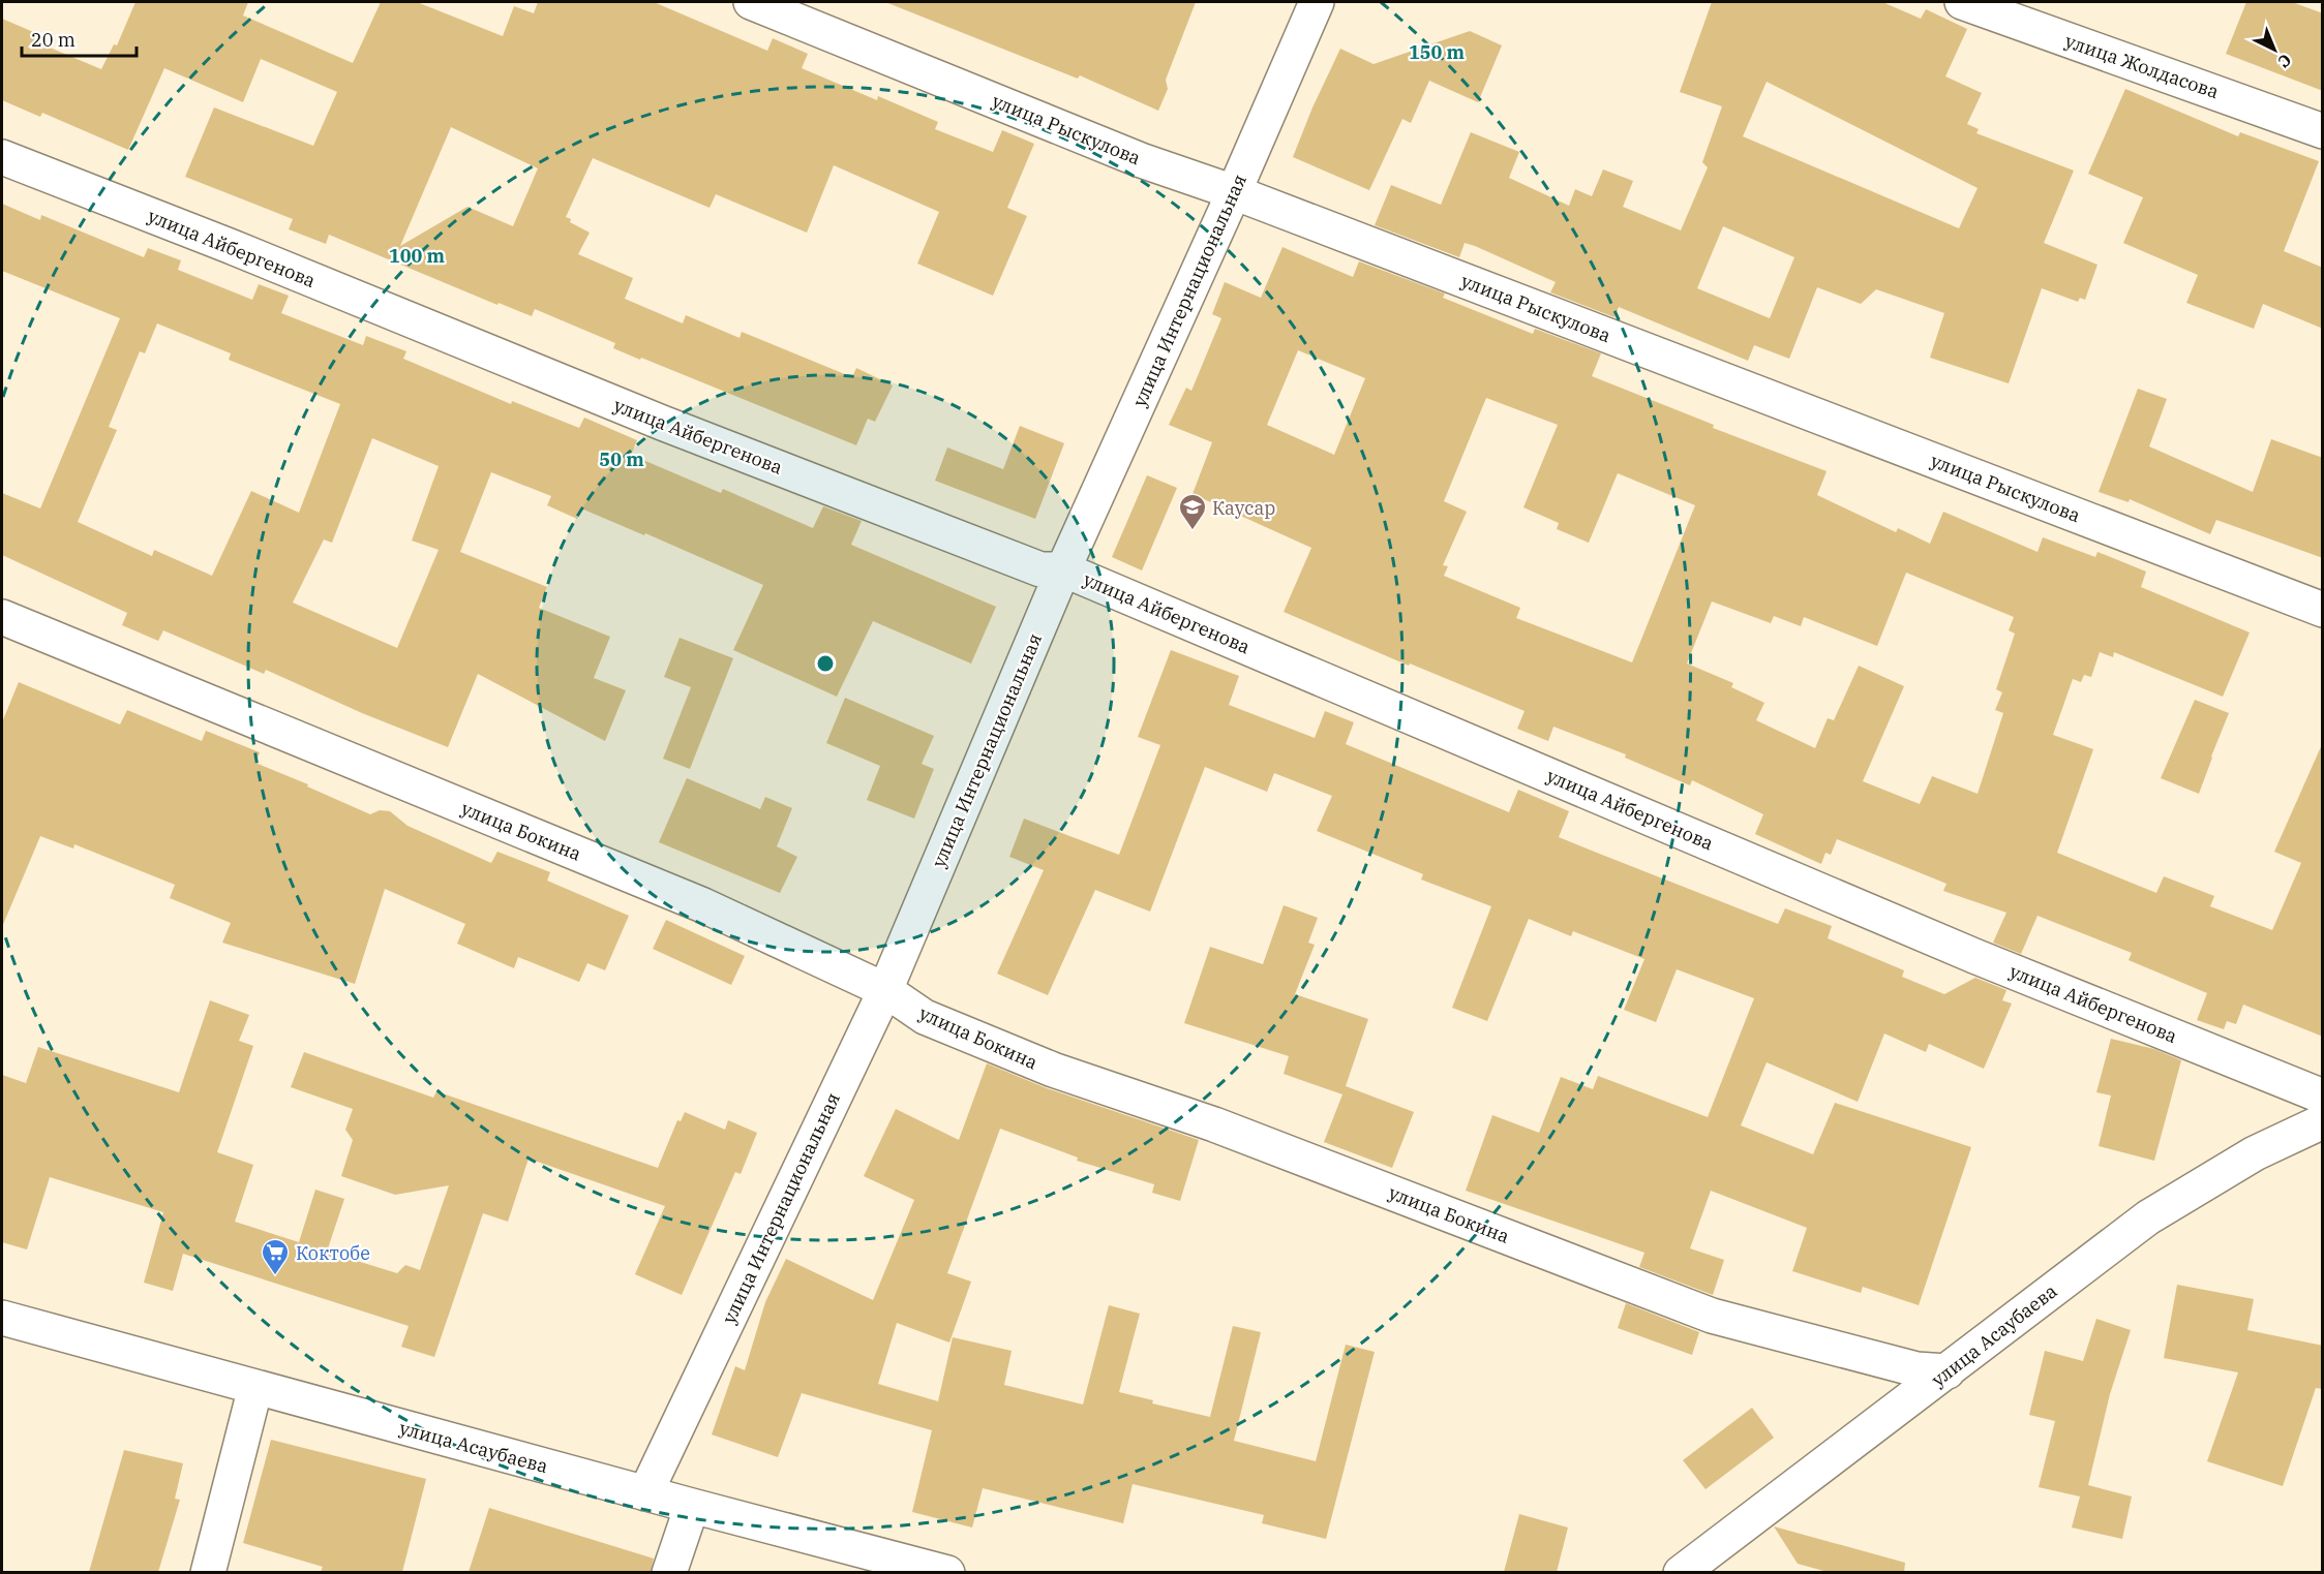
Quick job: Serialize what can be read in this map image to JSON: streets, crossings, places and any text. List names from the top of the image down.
{
  "streets": {
    "street": [
      "улица Жолдасова",
      "улица Рыскулова",
      "улица Айбергенова",
      "улица Интернациональная",
      "улица Бокина",
      "улица Асаубаева"
    ]
  },
  "crossings": [
    ["улица Рыскулова", "улица Интернациональная"],
    ["улица Айбергенова", "улица Интернациональная"],
    ["улица Интернациональная", "улица Бокина"],
    ["улица Интернациональная", "улица Асаубаева"],
    ["улица Бокина", "улица Асаубаева"]
  ],
  "places": {
    "school or university": ["Каусар"],
    "supermarket": ["Коктобе"]
  },
  "scale_bar": "20 m",
  "north": "bottom right",
  "rings": ["150 m", "100 m", "50 m"]
}
